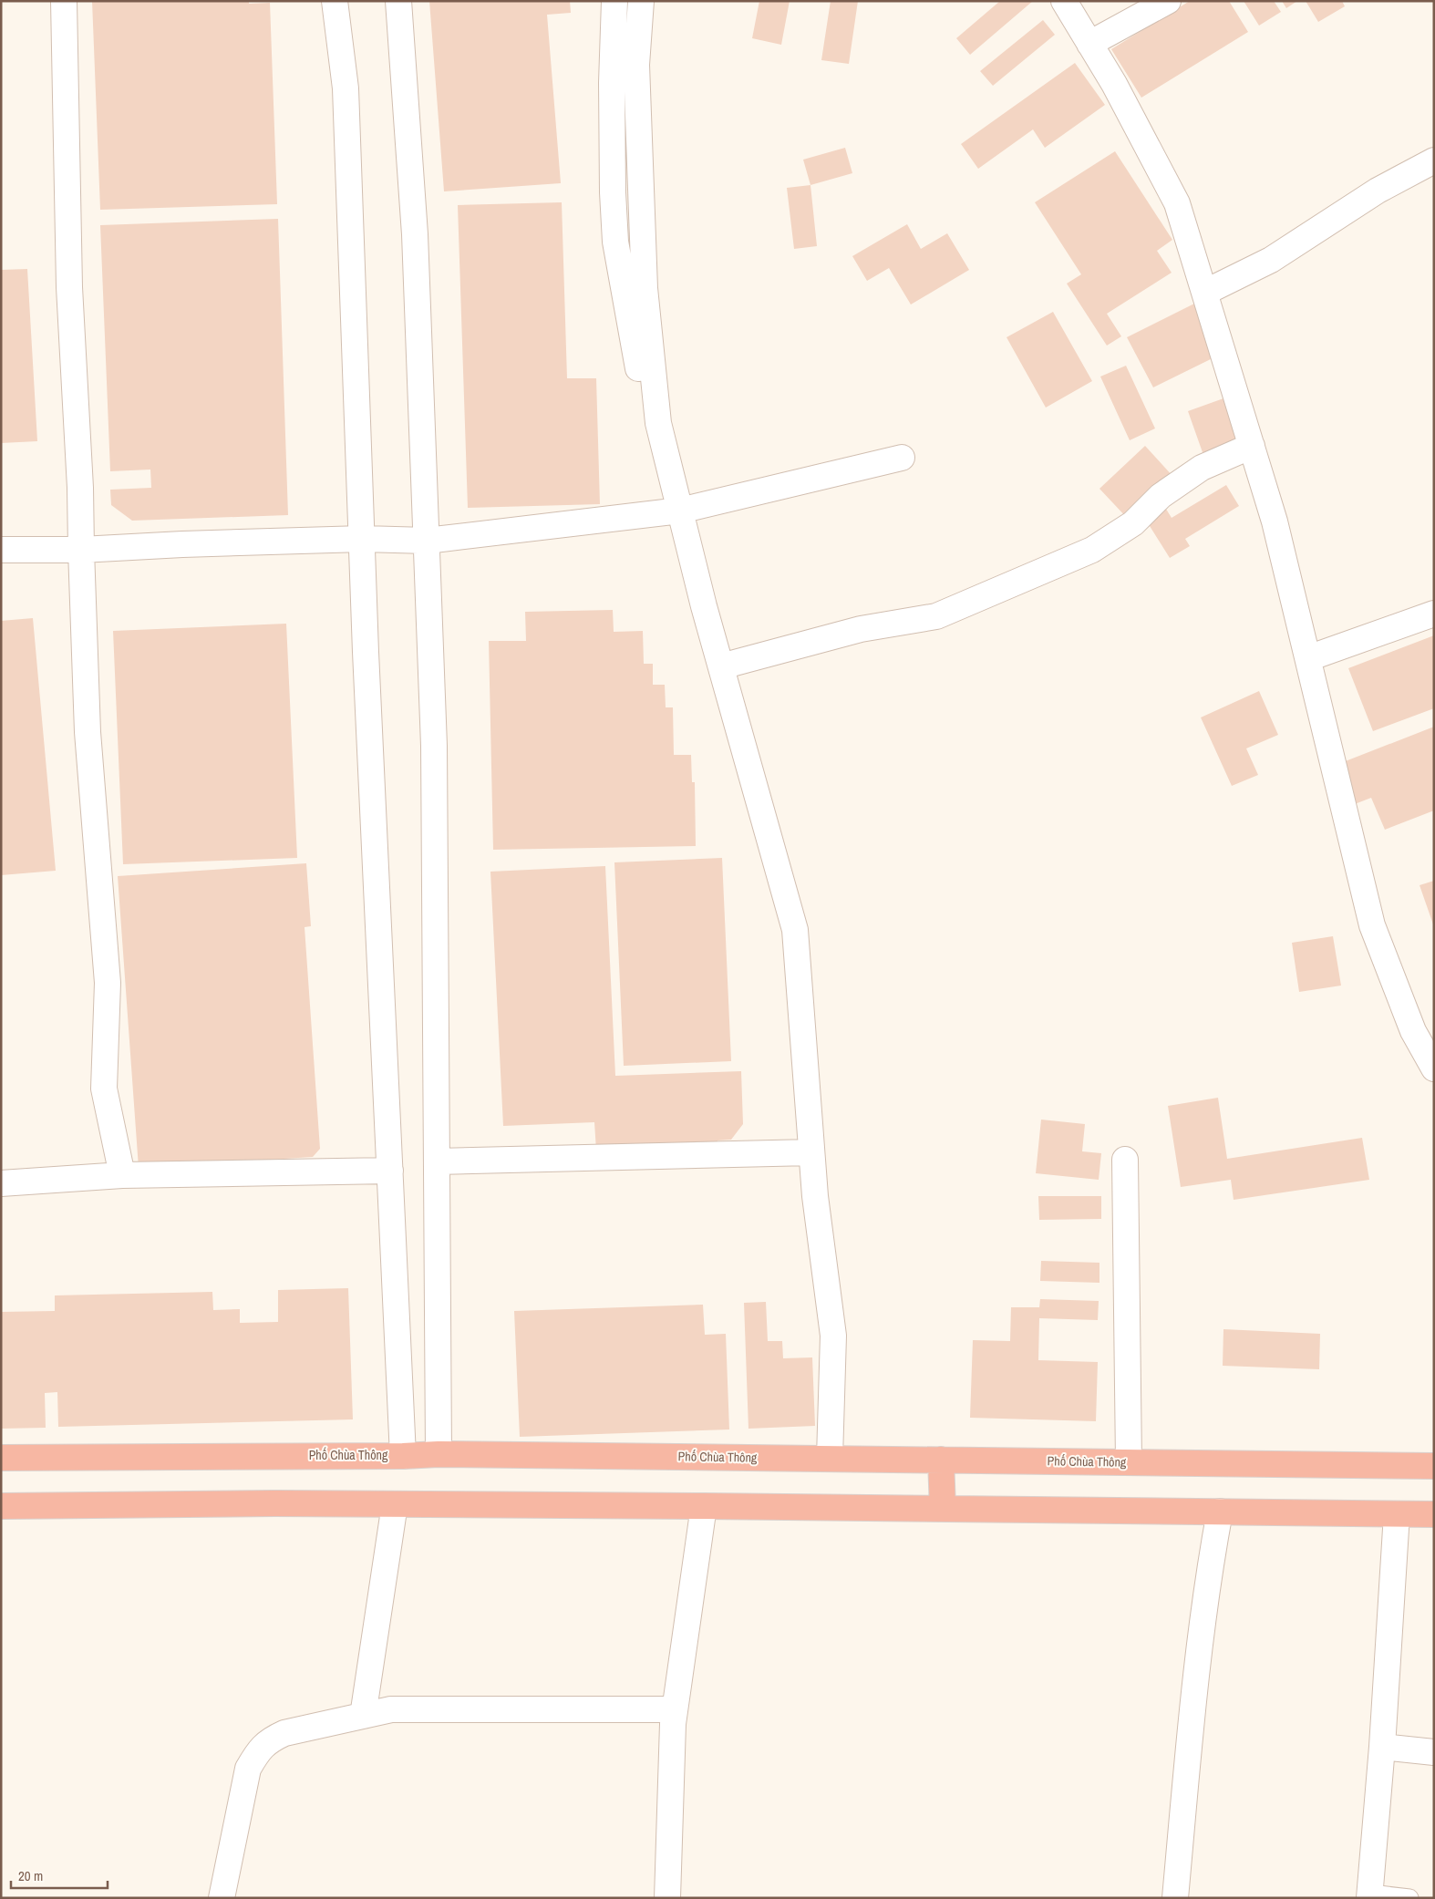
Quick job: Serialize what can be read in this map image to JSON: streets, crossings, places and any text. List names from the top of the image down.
{
  "streets": {
    "highway": ["Phố Chùa Thông"]
  },
  "scale_bar": "20 m"
}
